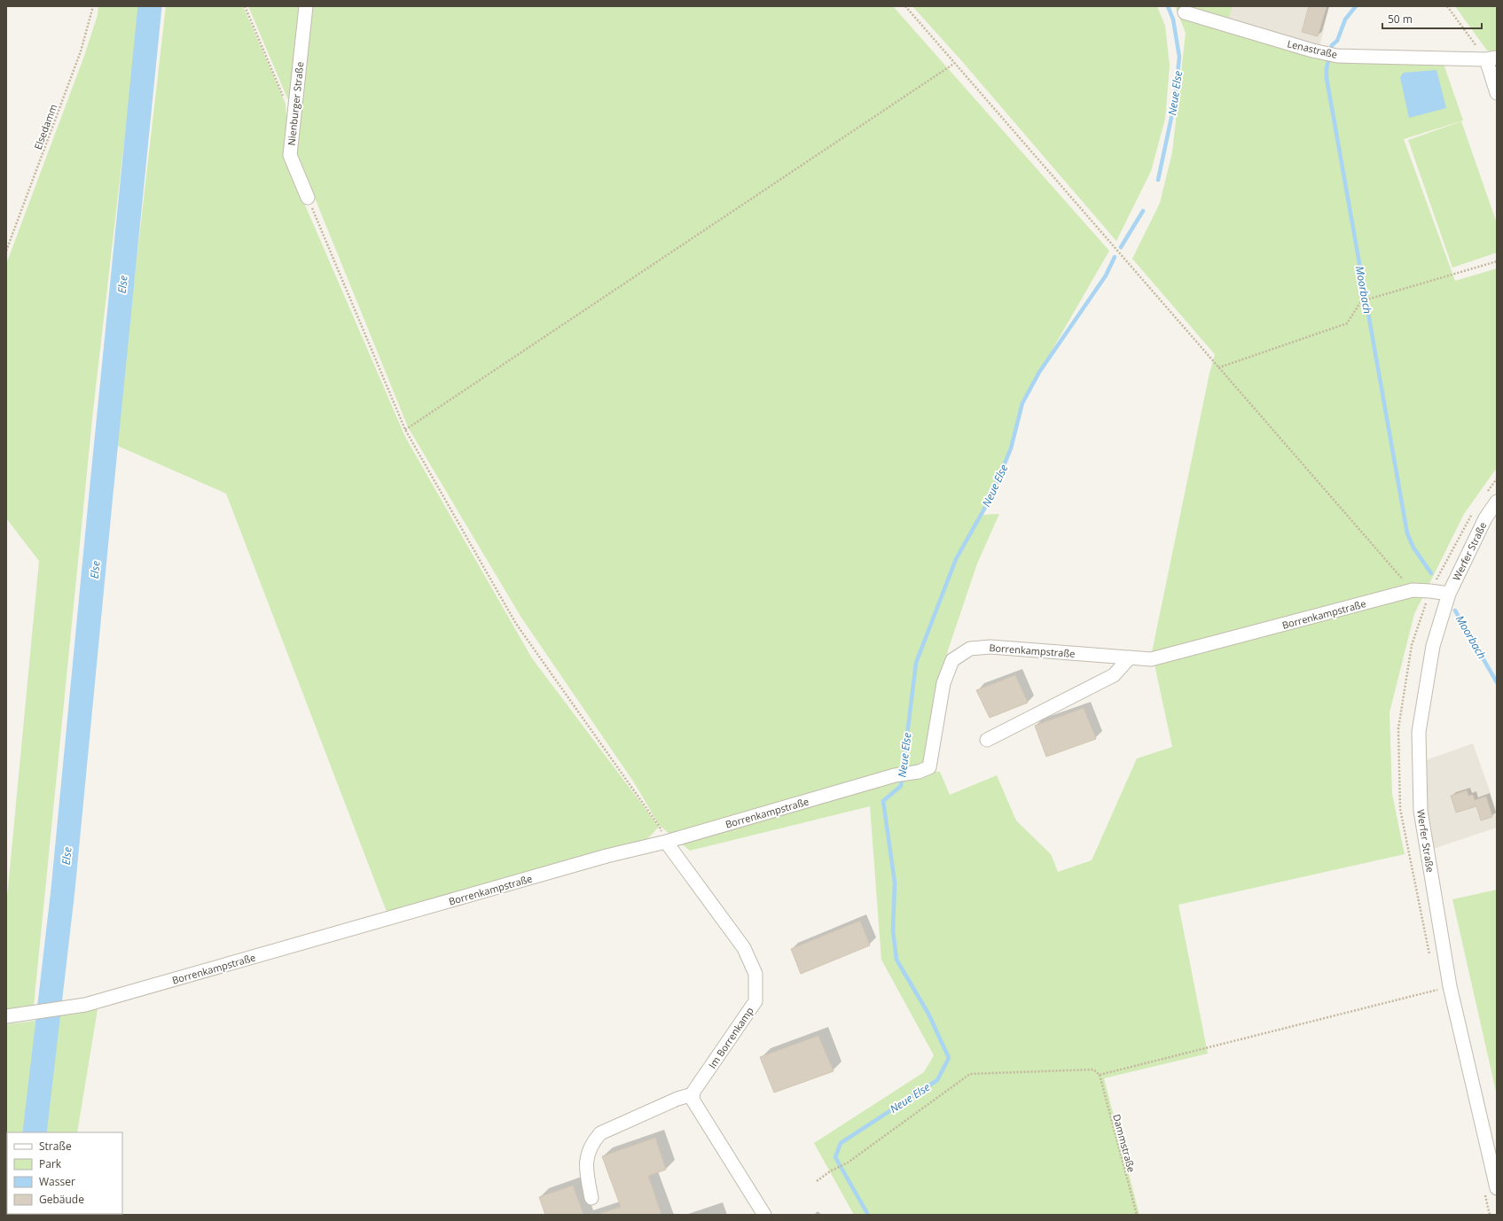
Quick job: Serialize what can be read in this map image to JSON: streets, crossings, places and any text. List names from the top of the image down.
{
  "streets": {
    "street": [
      "Lenastraße",
      "Nienburger Straße",
      "Werfer Straße",
      "Borrenkampstraße",
      "Im Borrenkamp"
    ],
    "path": ["Elsedamm", "Dammstraße"]
  },
  "crossings": [
    ["Werfer Straße", "Borrenkampstraße"],
    ["Borrenkampstraße", "Im Borrenkamp"]
  ],
  "water": ["Neue Else", "Else", "Moorbach"],
  "legend": [
    "Straße",
    "Park",
    "Wasser",
    "Gebäude"
  ],
  "scale_bar": "50 m"
}
